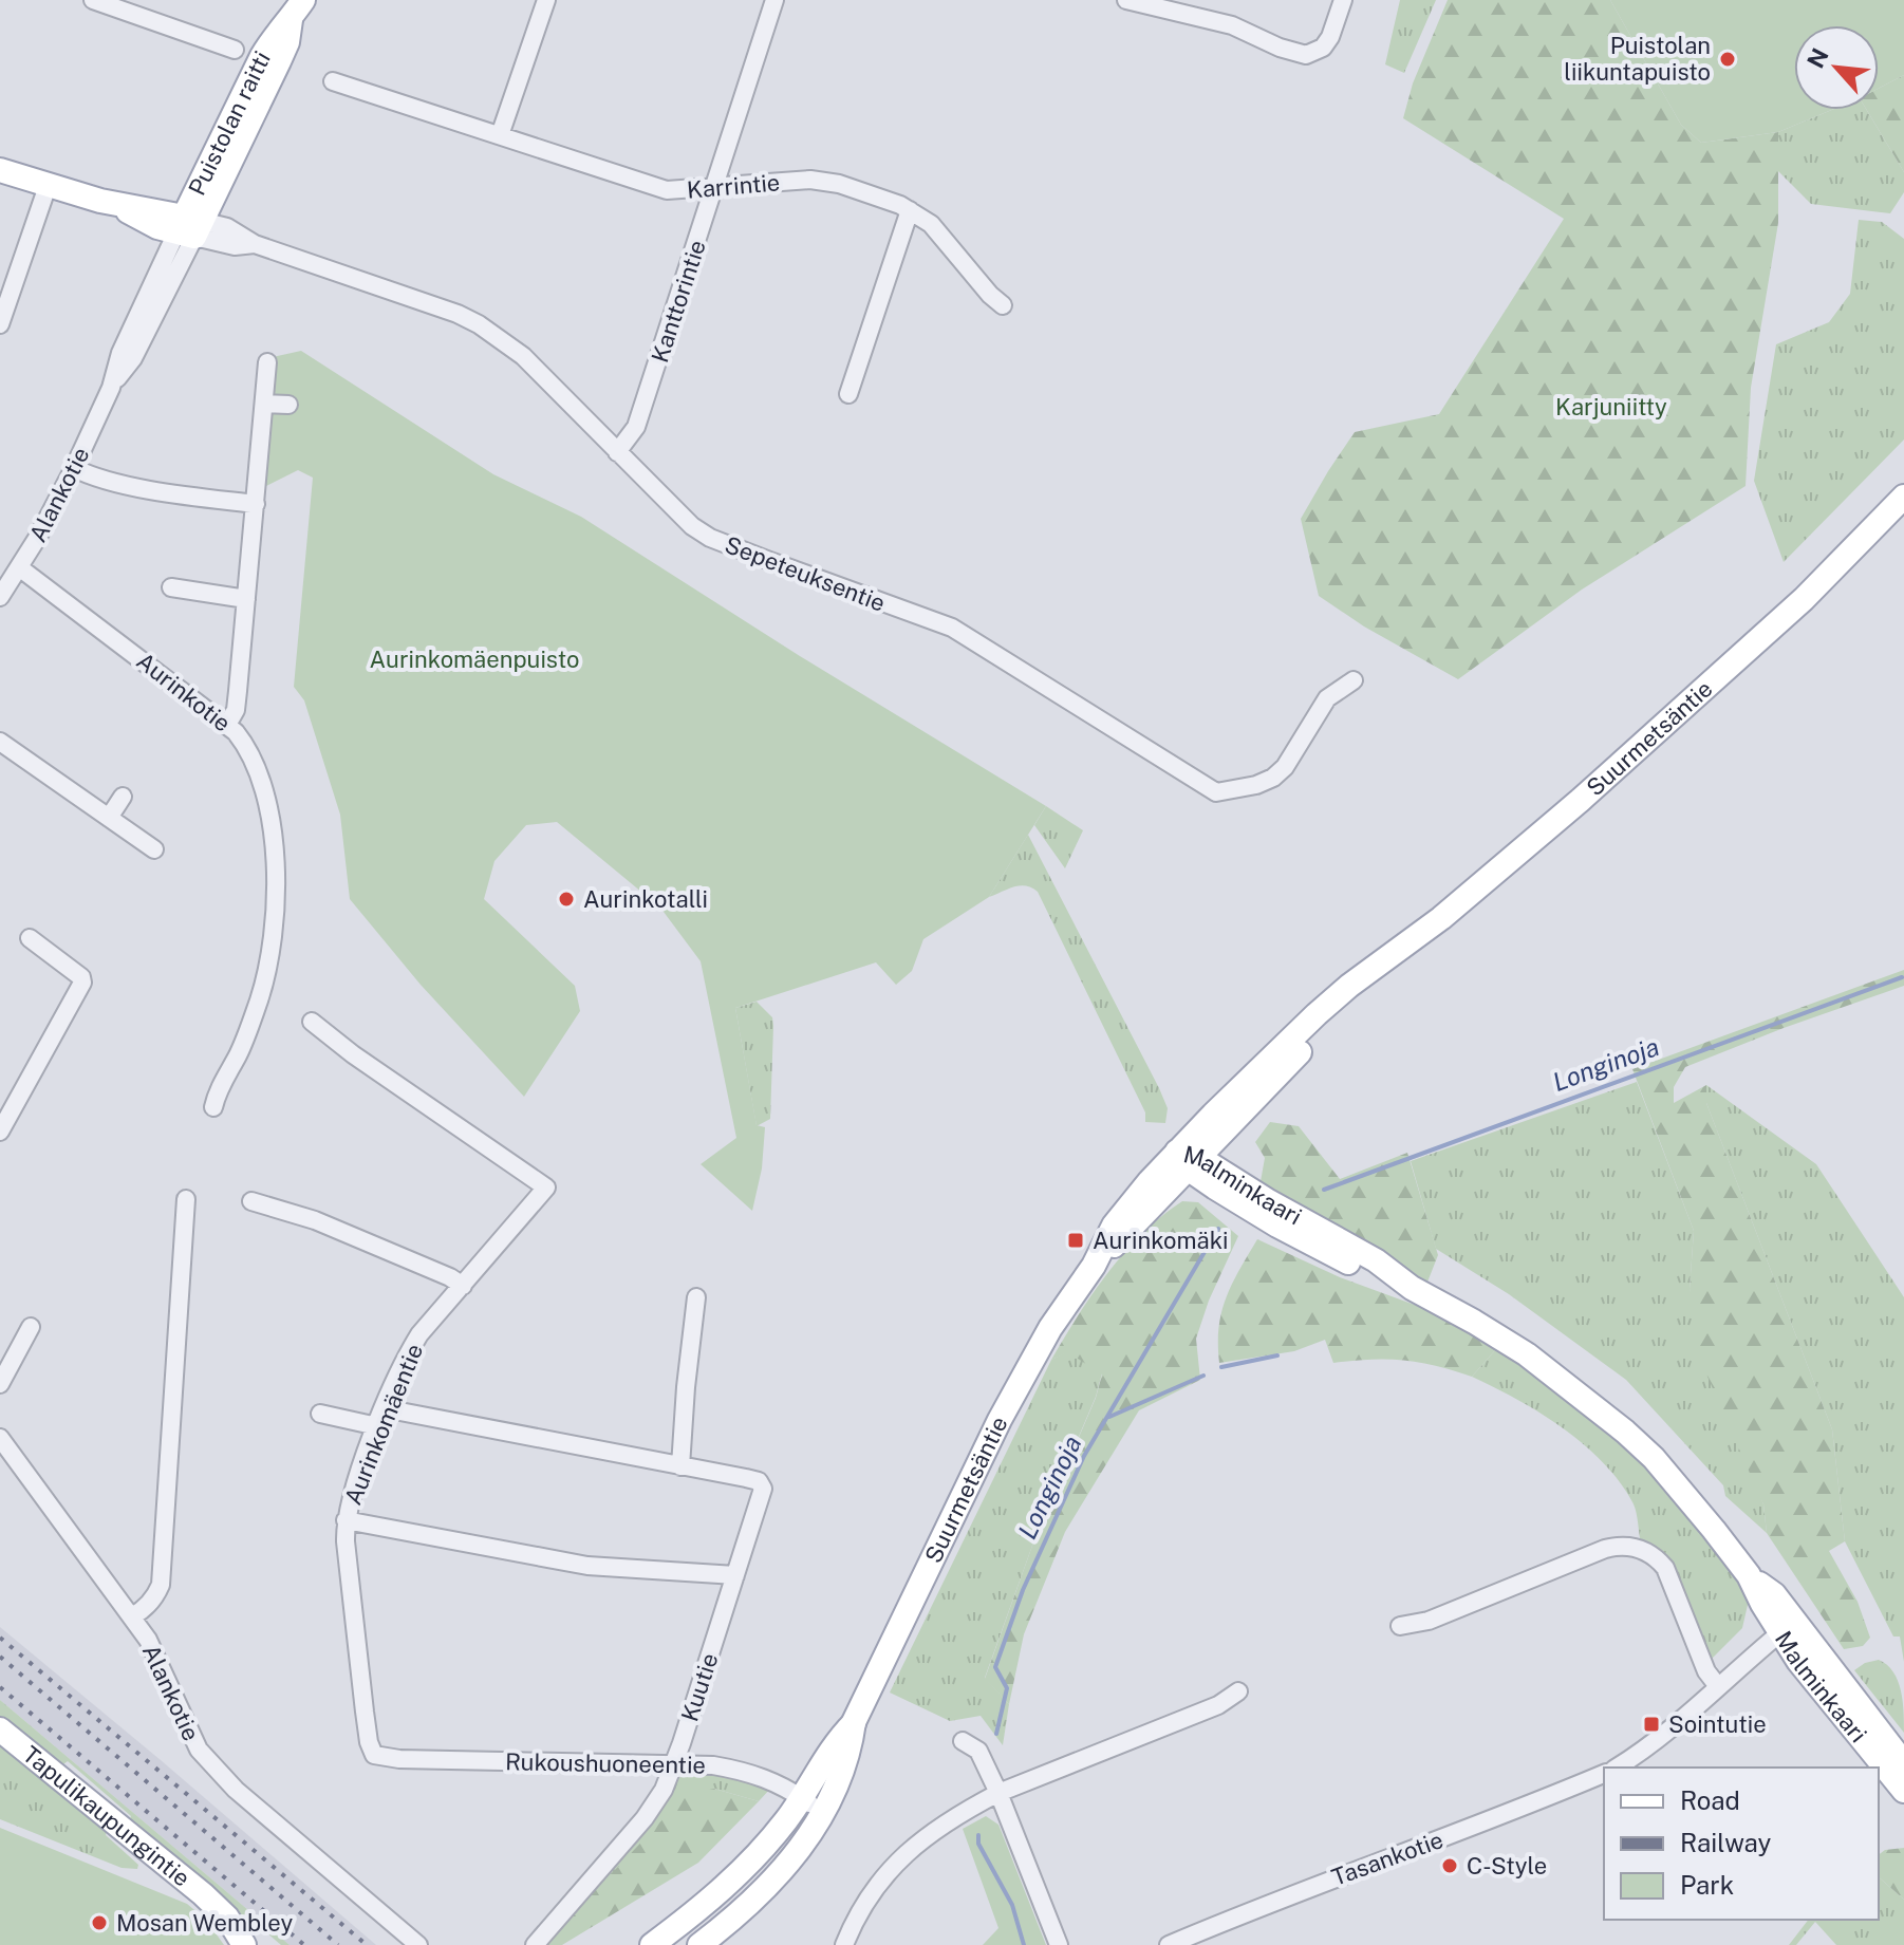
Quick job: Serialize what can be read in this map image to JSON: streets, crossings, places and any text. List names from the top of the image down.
{
  "streets": {
    "main road": [
      "Puistolan raitti",
      "Suurmetsäntie",
      "Malminkaari",
      "Tapulikaupungintie"
    ],
    "street": [
      "Karrintie",
      "Kanttorintie",
      "Alankotie",
      "Sepeteuksentie",
      "Aurinkotie",
      "Aurinkomäentie",
      "Kuutie",
      "Rukoushuoneentie",
      "Tasankotie"
    ]
  },
  "crossings": [
    ["Puistolan raitti", "Alankotie"],
    ["Puistolan raitti", "Sepeteuksentie"],
    ["Karrintie", "Kanttorintie"],
    ["Kanttorintie", "Sepeteuksentie"],
    ["Alankotie", "Sepeteuksentie"],
    ["Alankotie", "Aurinkotie"],
    ["Suurmetsäntie", "Malminkaari"],
    ["Suurmetsäntie", "Rukoushuoneentie"],
    ["Aurinkomäentie", "Rukoushuoneentie"],
    ["Kuutie", "Rukoushuoneentie"]
  ],
  "water": ["Longinoja"],
  "parks": ["Karjuniitty", "Aurinkomäenpuisto"],
  "places": {
    "other": [
      "Puistolan liikuntapuisto",
      "Aurinkotalli",
      "C-Style",
      "Mosan Wembley"
    ],
    "transit": ["Aurinkomäki", "Sointutie"]
  },
  "legend": ["Road", "Railway", "Park"],
  "north": "top left"
}
